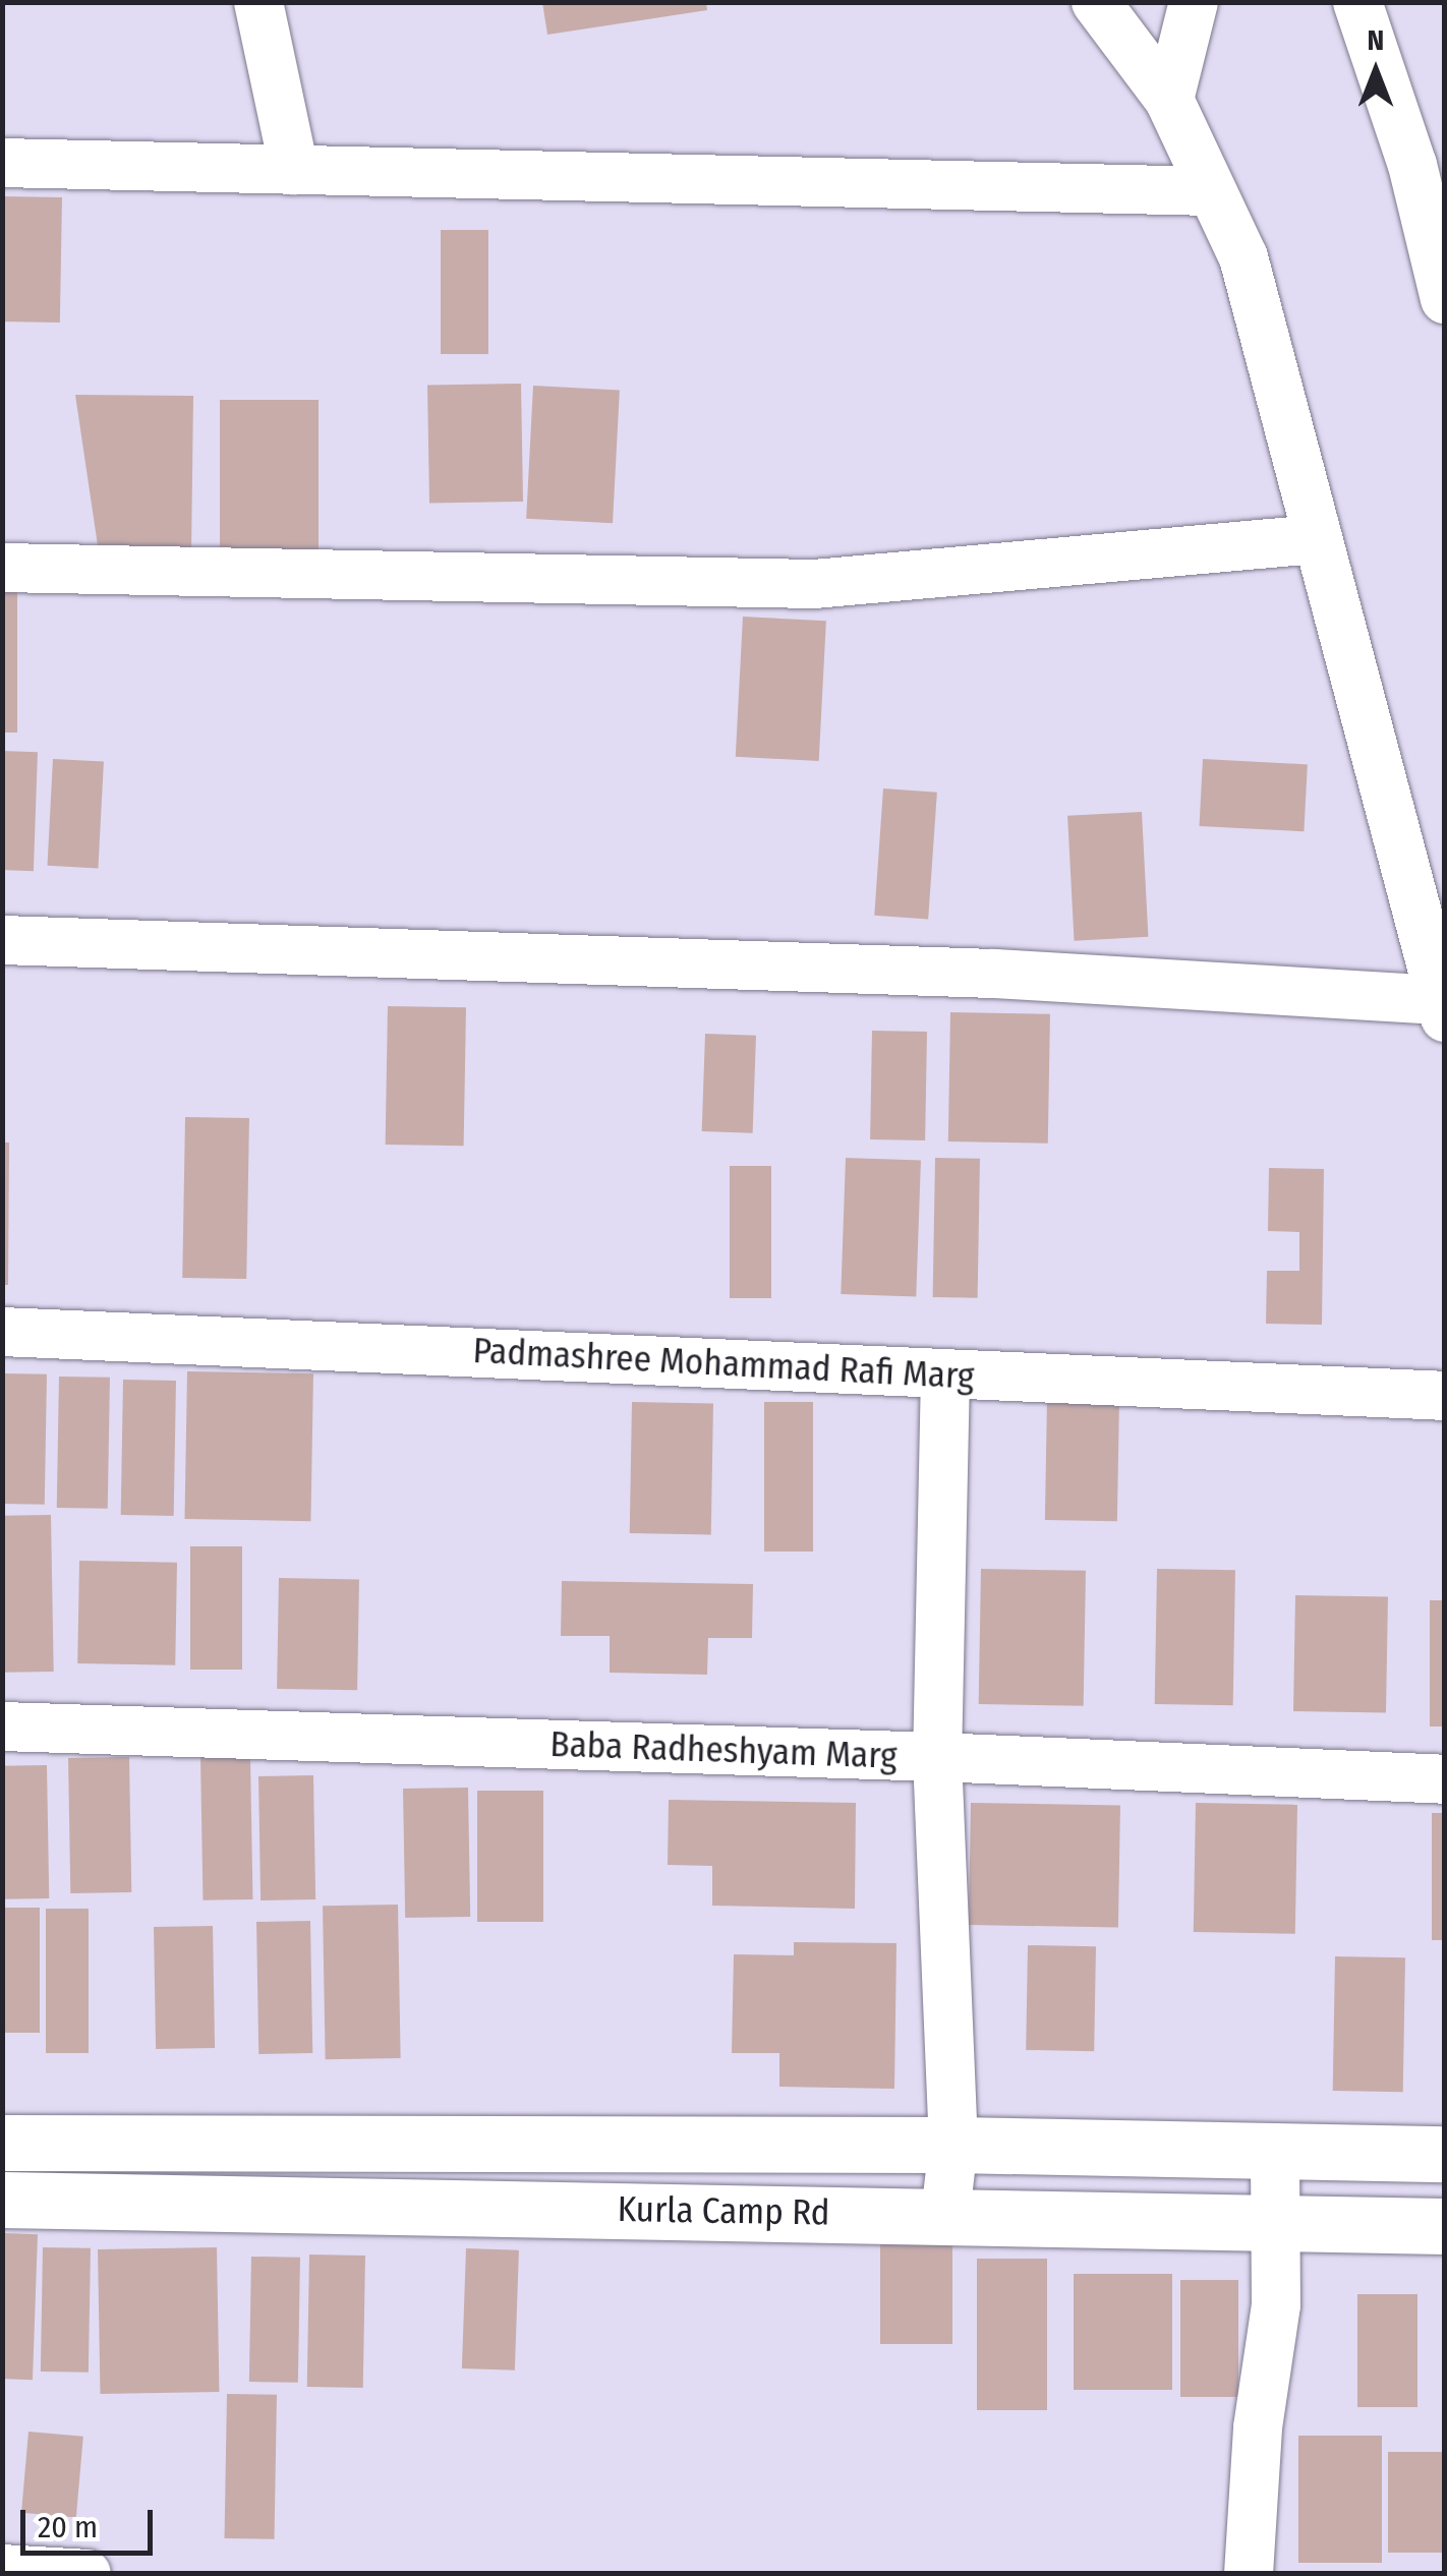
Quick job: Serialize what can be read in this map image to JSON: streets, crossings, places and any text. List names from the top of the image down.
{
  "streets": {
    "main road": ["Kurla Camp Rd"],
    "street": ["Padmashree Mohammad Rafi Marg", "Baba Radheshyam Marg"]
  },
  "scale_bar": "20 m",
  "north": "top"
}
